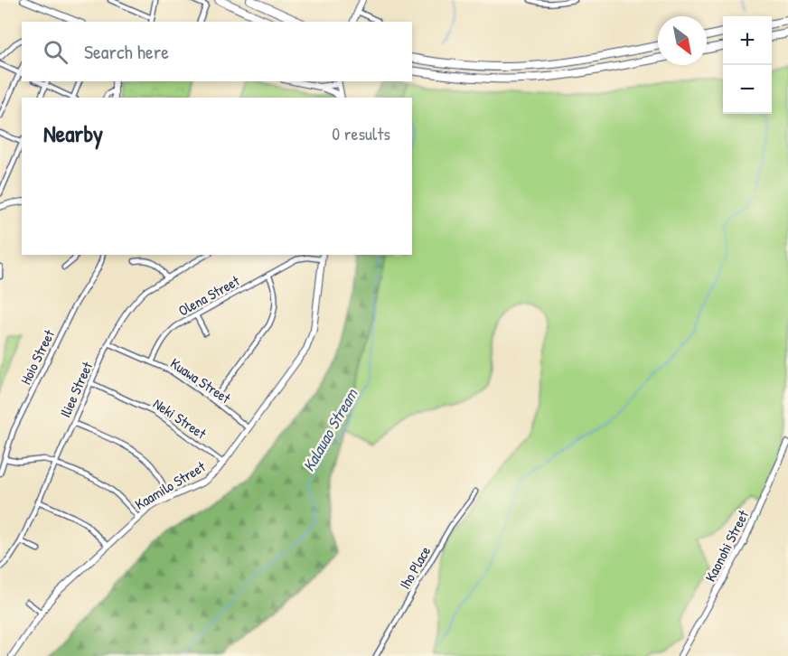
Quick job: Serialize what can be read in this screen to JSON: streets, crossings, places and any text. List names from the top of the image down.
{
  "streets": {
    "street": [
      "Olena Street",
      "Hoio Street",
      "Kuawa Street",
      "Iliee Street",
      "Neki Street",
      "Kaamilo Street",
      "Kaonohi Street",
      "Iho Place"
    ]
  },
  "crossings": [
    ["Olena Street", "Kuawa Street"],
    ["Olena Street", "Kaamilo Street"],
    ["Kuawa Street", "Iliee Street"],
    ["Kuawa Street", "Kaamilo Street"],
    ["Iliee Street", "Neki Street"],
    ["Neki Street", "Kaamilo Street"]
  ],
  "water": ["Kalauao Stream"],
  "north": "bottom right",
  "page": {
    "map_buttons": ["+", "−"],
    "search": "Search here",
    "heading": ["Nearby", "0 results"]
  }
}
